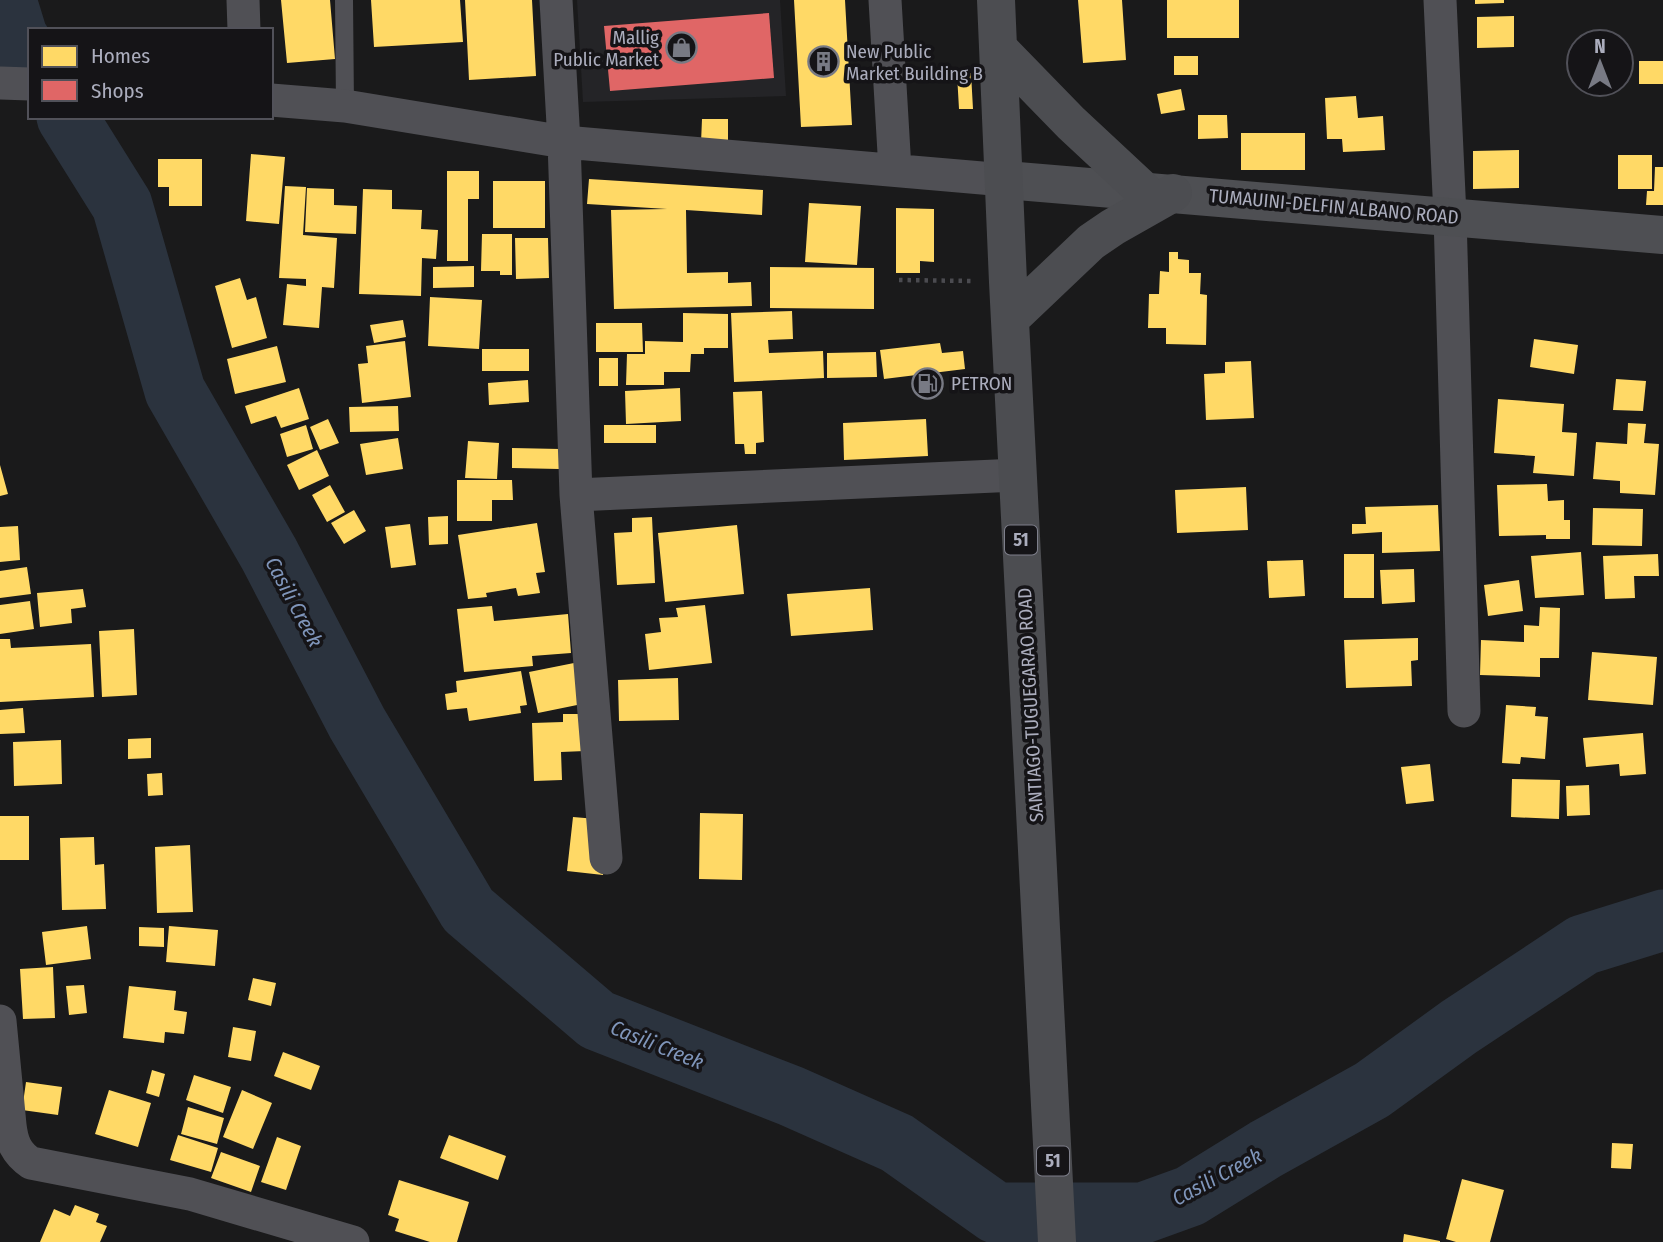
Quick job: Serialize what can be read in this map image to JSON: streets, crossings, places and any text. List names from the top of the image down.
{
  "streets": {
    "highway": ["51", "SANTIAGO-TUGUEGARAO ROAD"],
    "main road": ["TUMAUINI-DELFIN ALBANO ROAD"]
  },
  "crossings": [
    ["TUMAUINI-DELFIN ALBANO ROAD", "SANTIAGO-TUGUEGARAO ROAD"]
  ],
  "water": ["Casili Creek"],
  "places": {
    "shop": ["Mallig Public Market"],
    "building": ["New Public Market Building B"],
    "fuel station": ["PETRON"]
  },
  "legend": ["Homes", "Shops"],
  "north": "top"
}
